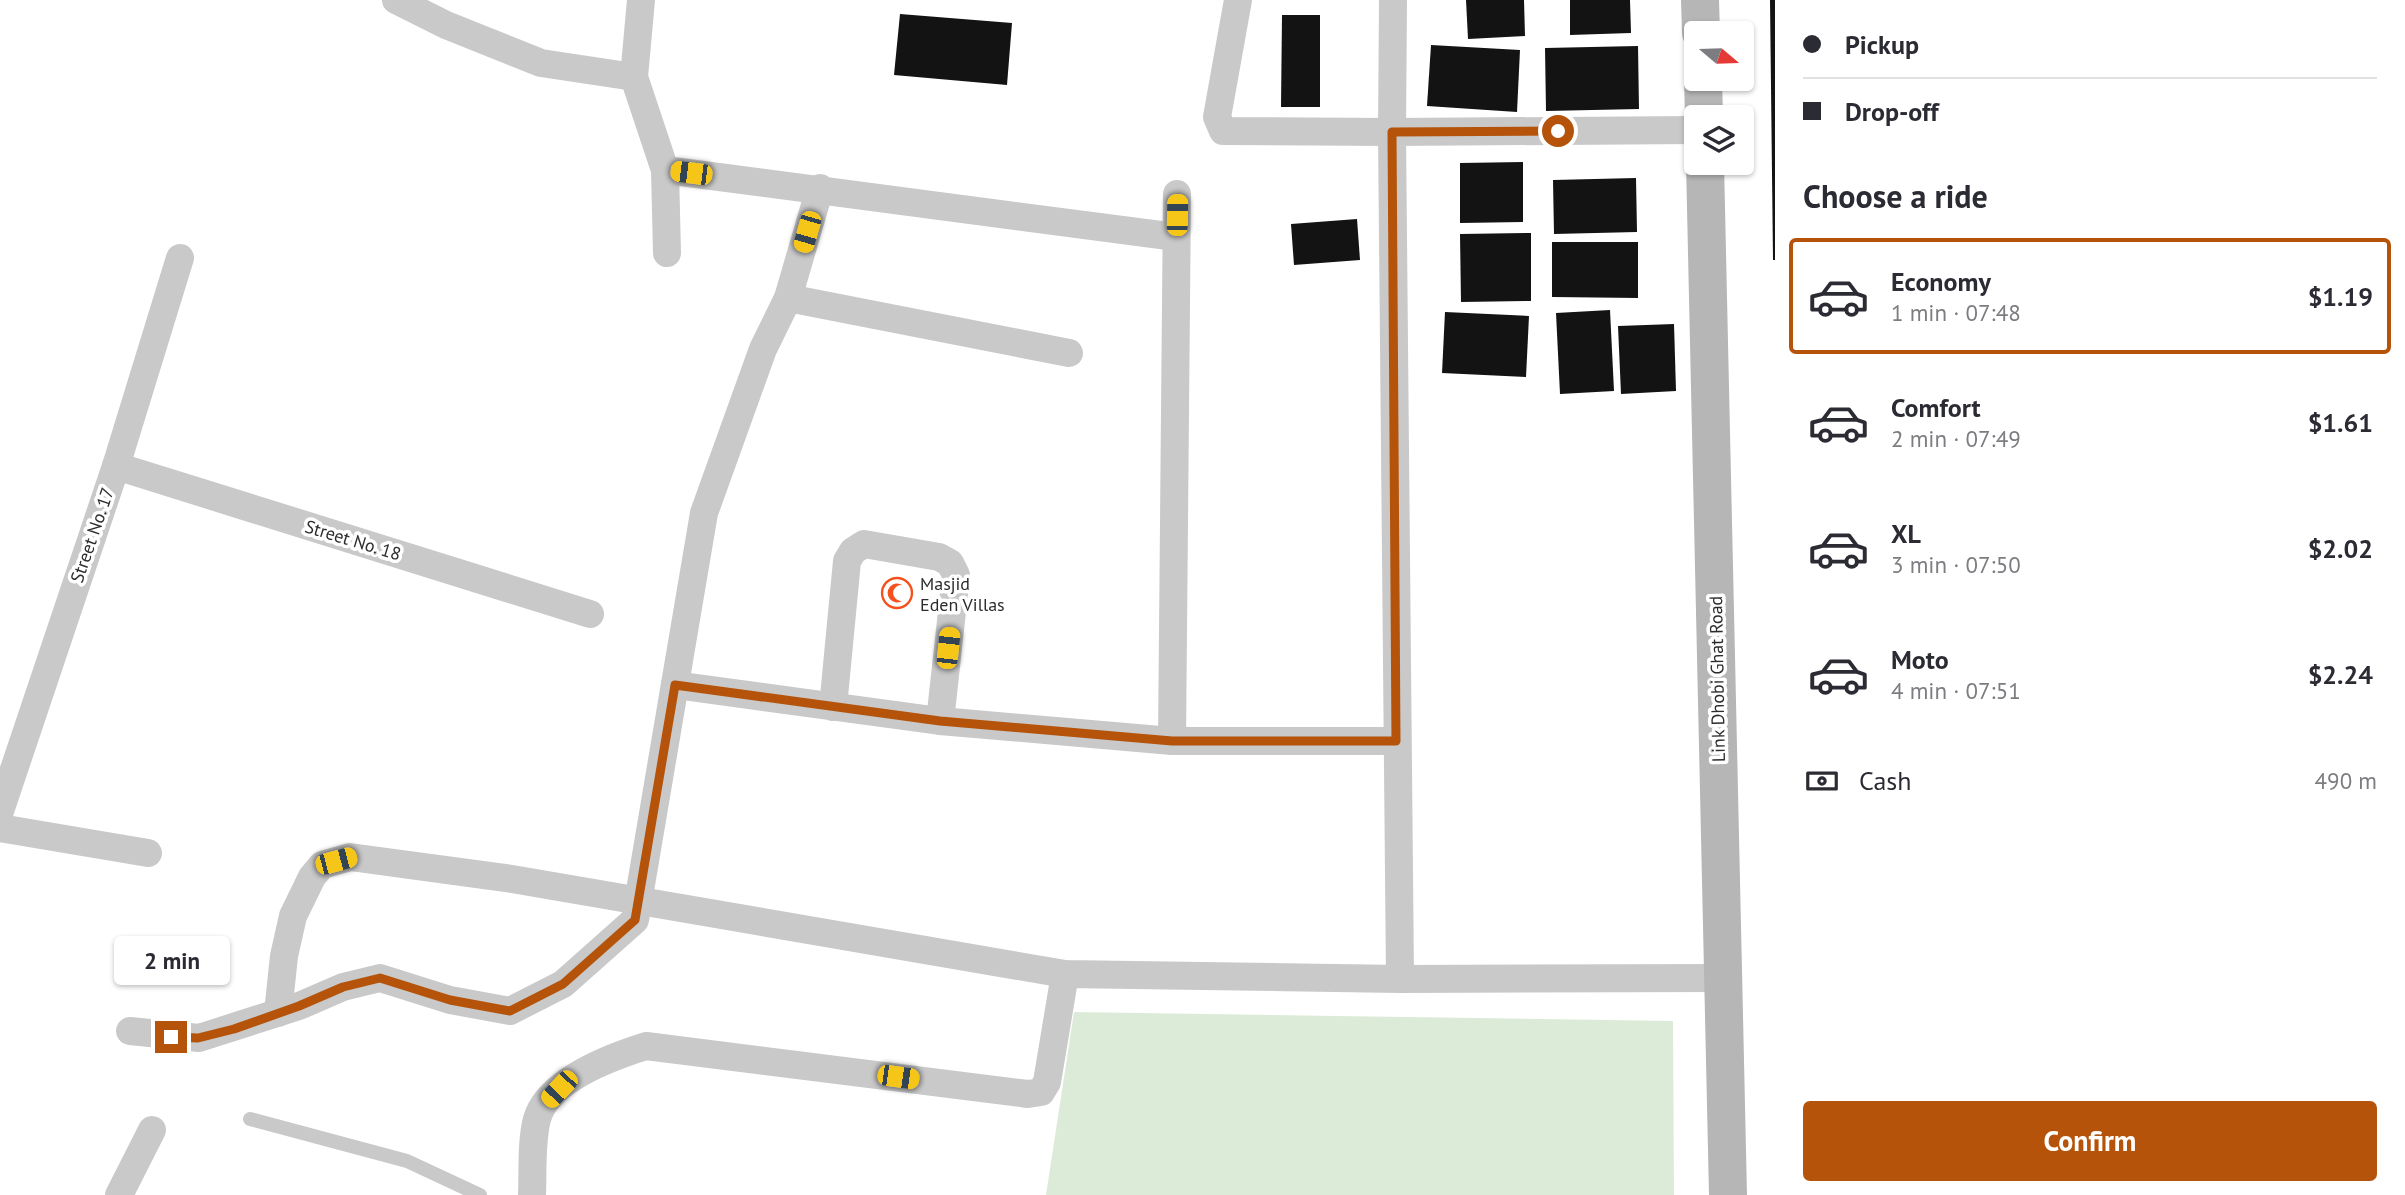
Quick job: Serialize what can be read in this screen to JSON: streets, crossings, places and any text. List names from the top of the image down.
{
  "streets": {
    "street": ["Street No. 17", "Street No. 18", "Link Dhobi Ghat Road"]
  },
  "crossings": [
    ["Street No. 17", "Street No. 18"]
  ],
  "places": {
    "mosque": ["Masjid Eden Villas"]
  },
  "north": "right",
  "page": {
    "banner": ["Pickup", "Drop-off"],
    "heading": "Choose a ride",
    "list": [
      {
        "name": "Economy",
        "note": "1 min · 07:48",
        "value": "$1.19"
      },
      {
        "name": "Comfort",
        "note": "2 min · 07:49",
        "value": "$1.61"
      },
      {
        "name": "XL",
        "note": "3 min · 07:50",
        "value": "$2.02"
      },
      {
        "name": "Moto",
        "note": "4 min · 07:51",
        "value": "$2.24"
      }
    ],
    "pay": ["Cash", "490 m"],
    "bubble": "2 min",
    "buttons": "Confirm"
  }
}
